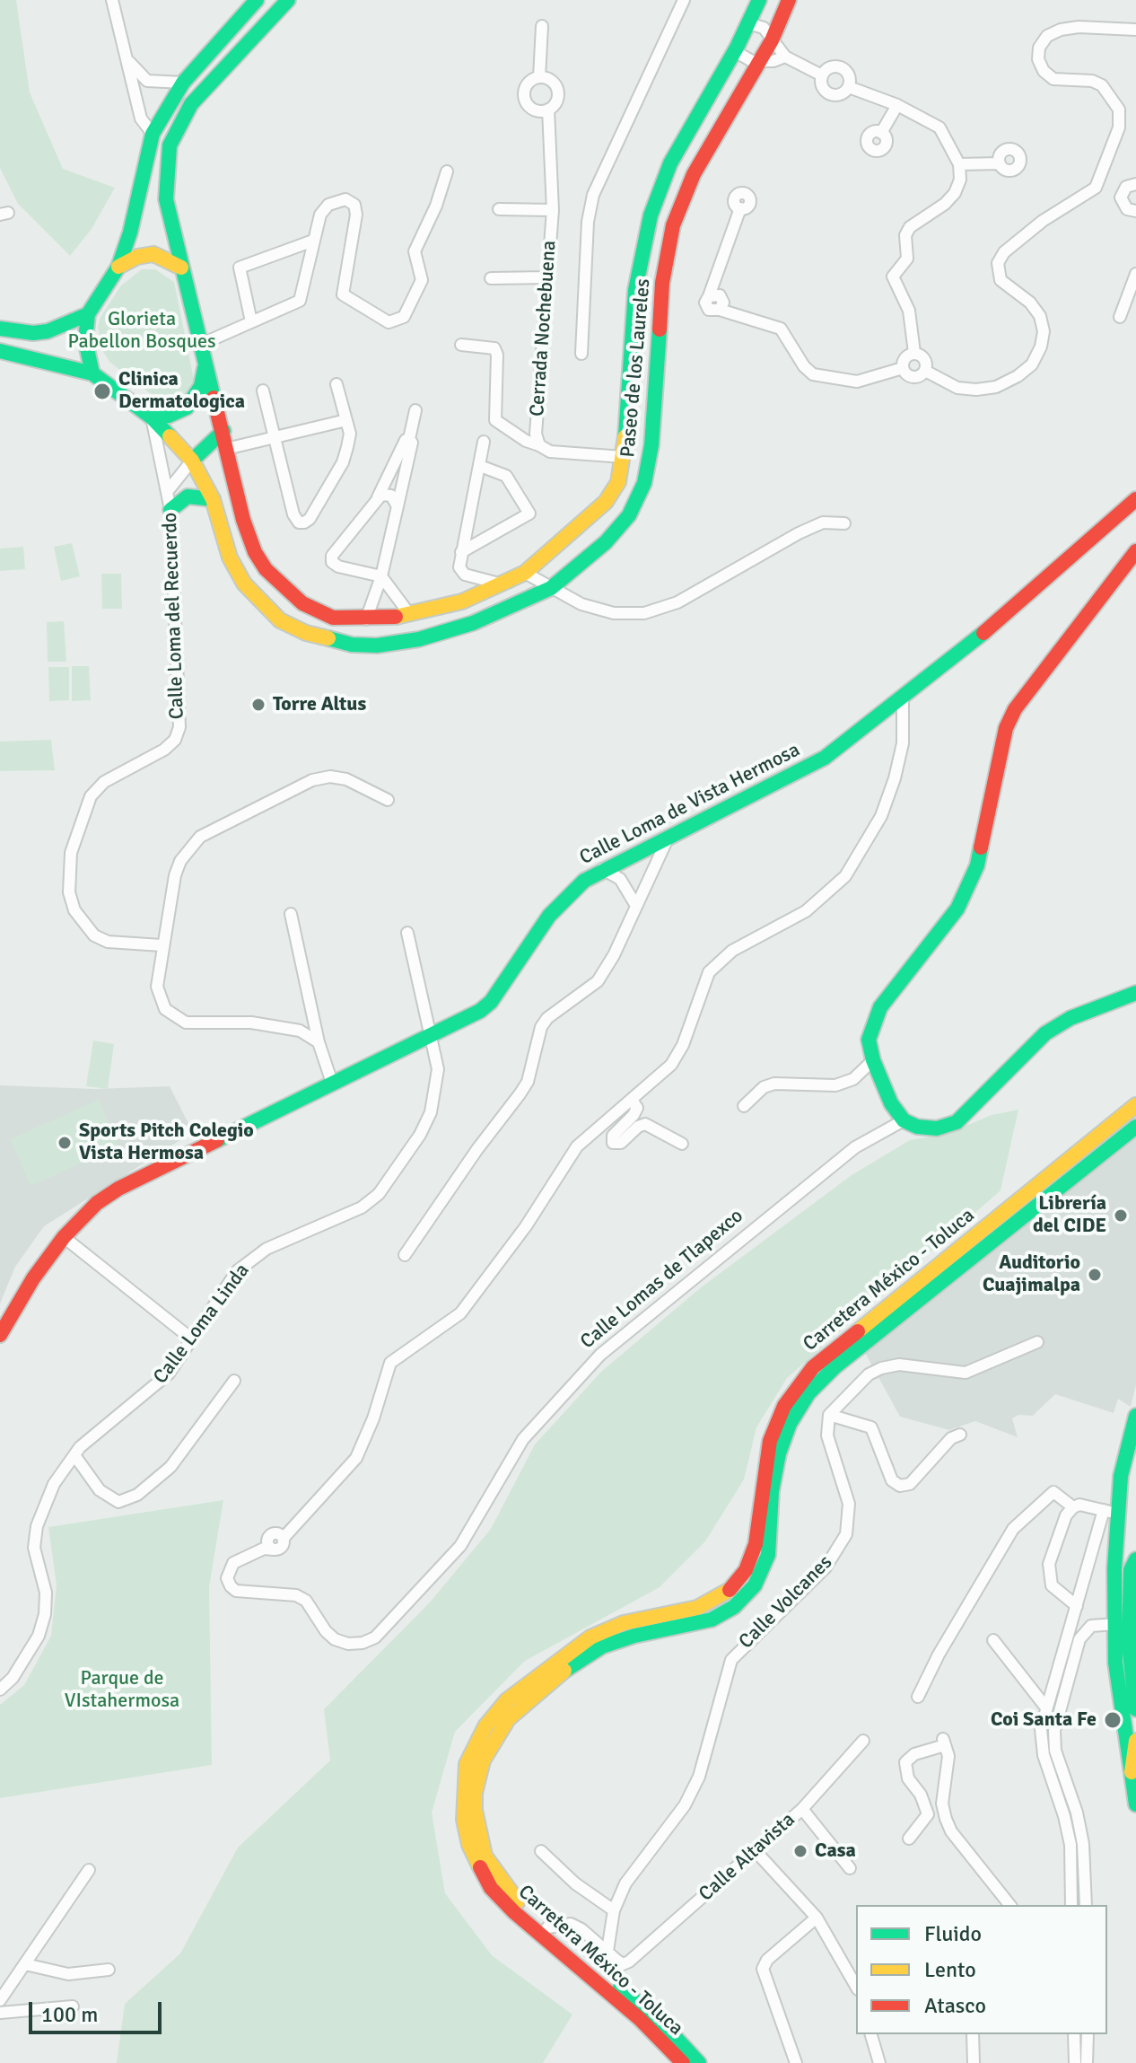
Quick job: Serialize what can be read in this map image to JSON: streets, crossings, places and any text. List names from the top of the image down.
{
  "streets": {
    "main road": ["Paseo de los Laureles", "Calle Loma de Vista Hermosa", "Carretera México - Toluca"],
    "street": [
      "Cerrada Nochebuena",
      "Calle Loma del Recuerdo",
      "Calle Lomas de Tlapexco",
      "Calle Loma Linda",
      "Calle Volcanes",
      "Calle Altavista"
    ]
  },
  "crossings": [
    ["Cerrada Nochebuena", "Paseo de los Laureles"],
    ["Paseo de los Laureles", "Calle Loma del Recuerdo"],
    ["Calle Loma de Vista Hermosa", "Calle Lomas de Tlapexco"],
    ["Calle Loma de Vista Hermosa", "Calle Loma Linda"],
    ["Calle Volcanes", "Calle Altavista"]
  ],
  "parks": ["Glorieta Pabellon Bosques", "Parque de VIstahermosa"],
  "places": [
    "Clinica Dermatologica",
    "Torre Altus",
    "Sports Pitch Colegio Vista Hermosa",
    "Librería del CIDE",
    "Auditorio Cuajimalpa",
    "Coi Santa Fe",
    "Casa"
  ],
  "legend": ["Fluido", "Lento", "Atasco"],
  "scale_bar": "100 m"
}
